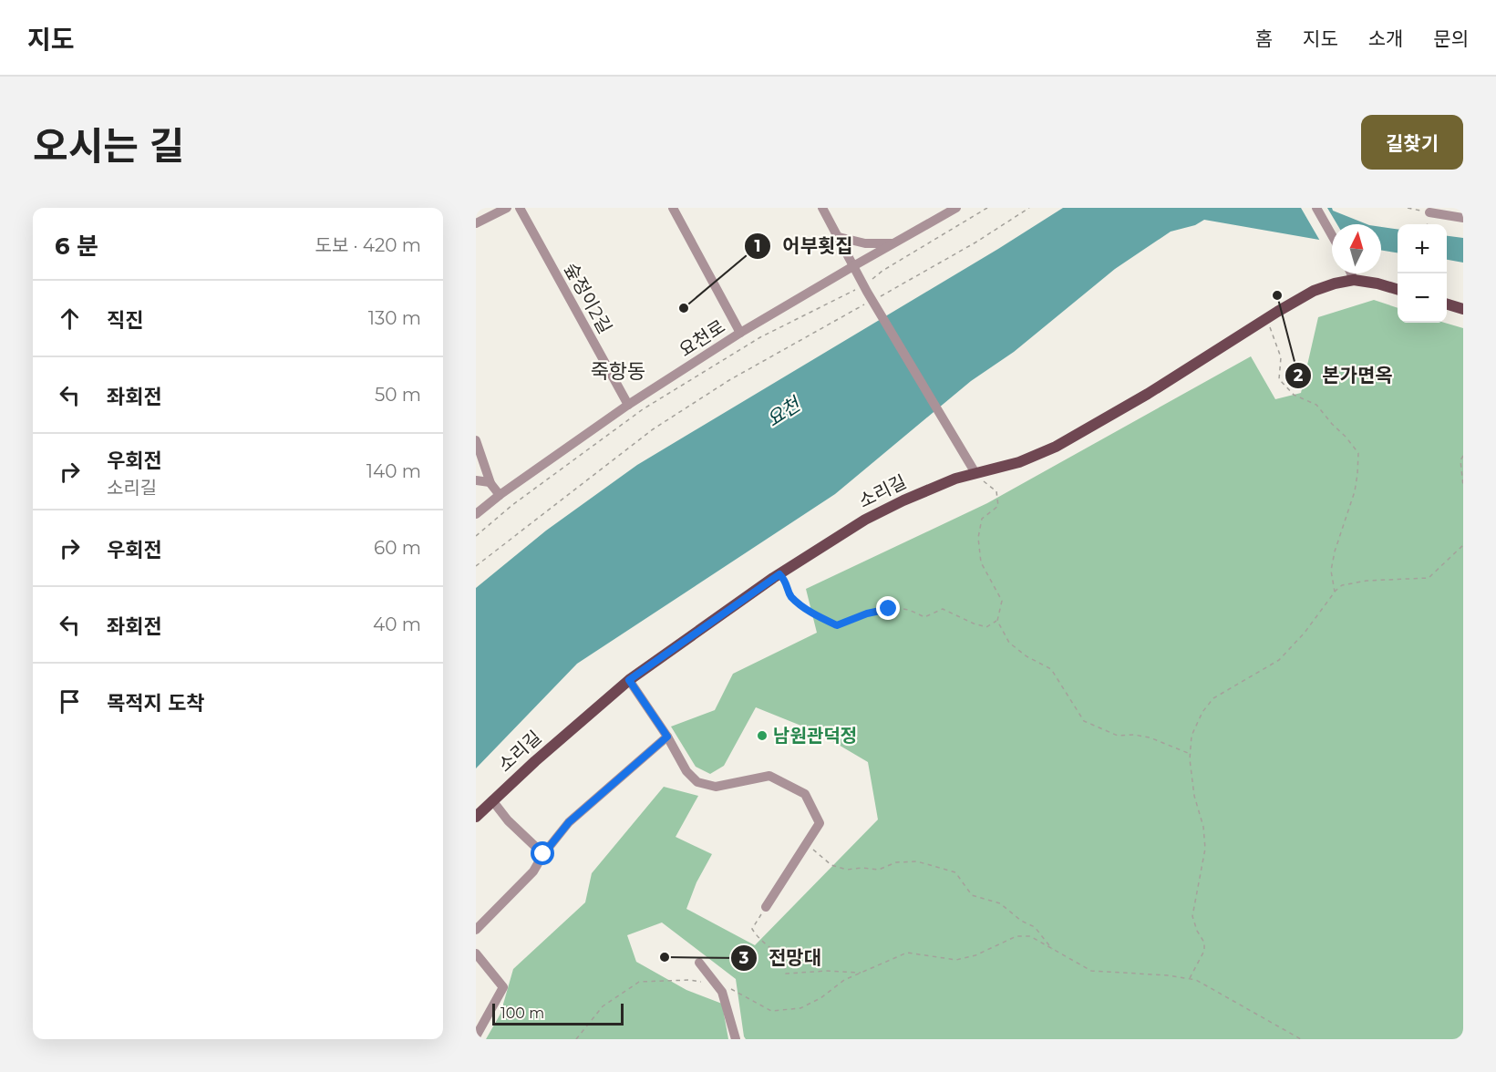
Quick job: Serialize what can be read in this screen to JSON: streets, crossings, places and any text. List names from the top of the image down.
{
  "streets": {
    "main road": ["소리길"],
    "street": ["숲정이2길", "요천로"]
  },
  "crossings": [
    ["숲정이2길", "요천로"]
  ],
  "districts": ["죽항동"],
  "water": ["요천"],
  "places": [
    "본가면옥",
    "어부횟집",
    "남원관덕정",
    "전망대"
  ],
  "scale_bar": "100 m",
  "north": "top",
  "page": {
    "header": "지도",
    "nav": [
      "홈",
      "지도",
      "소개",
      "문의"
    ],
    "title": "오시는 길",
    "buttons": "길찾기",
    "heading": ["6 분", "도보 · 420 m"],
    "map_buttons": ["+", "−"],
    "list": [
      ["직진", "130 m"],
      ["좌회전", "50 m"],
      ["우회전", "소리길", "140 m"],
      ["우회전", "60 m"],
      ["좌회전", "40 m"],
      "목적지 도착"
    ],
    "scale": "100 m"
  }
}
